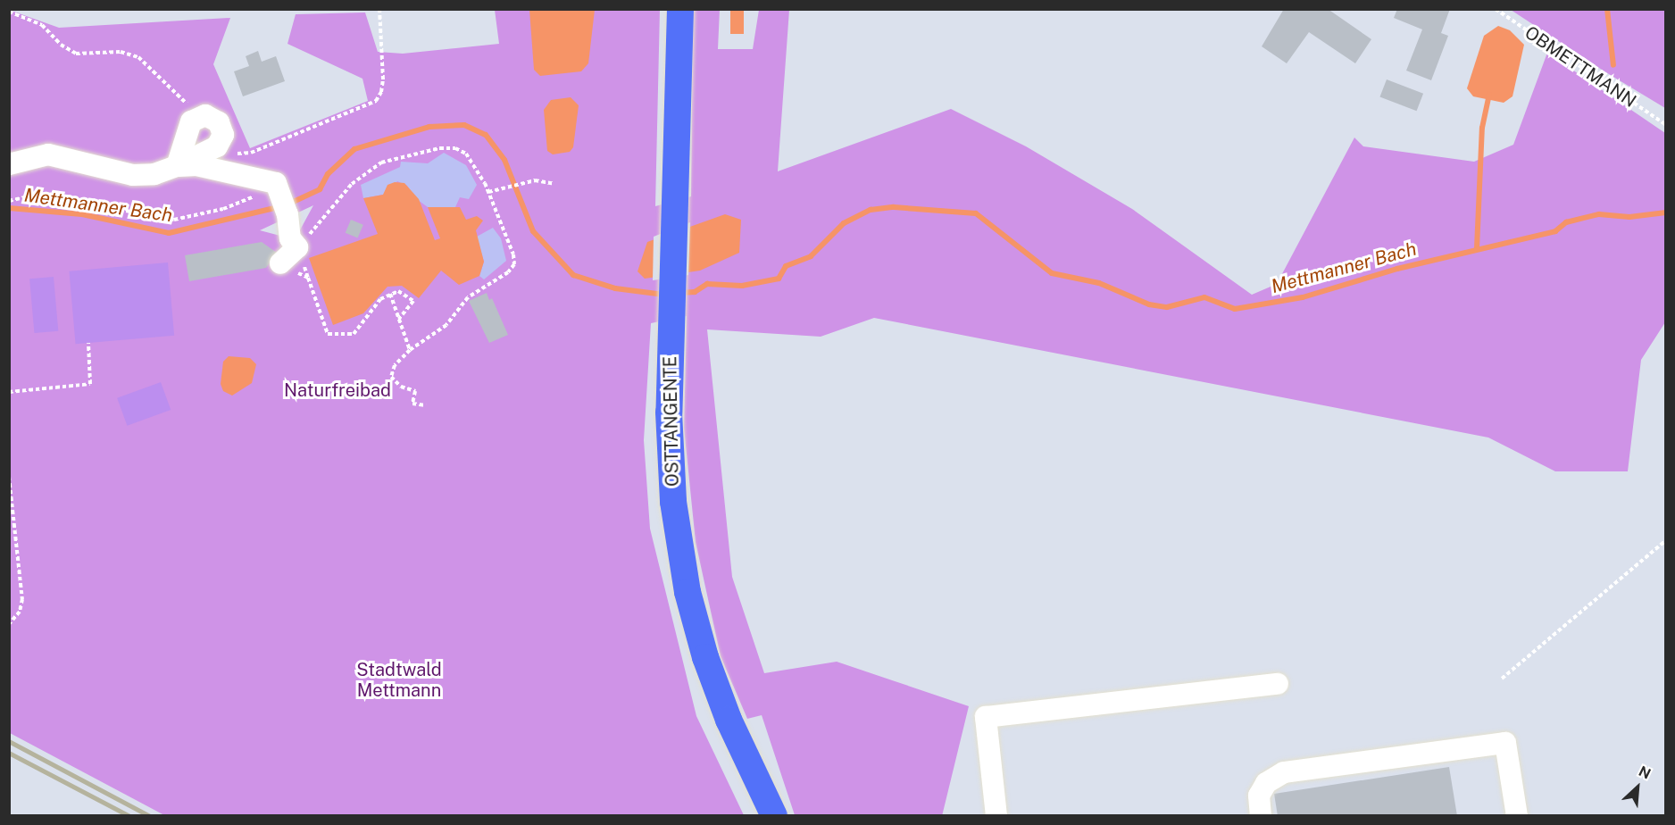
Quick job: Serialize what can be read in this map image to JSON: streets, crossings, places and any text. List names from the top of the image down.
{
  "streets": {
    "main road": ["OSTTANGENTE"],
    "path": ["OBMETTMANN"]
  },
  "water": ["Mettmanner Bach"],
  "parks": ["Naturfreibad", "Stadtwald Mettmann"],
  "north": "top right"
}
